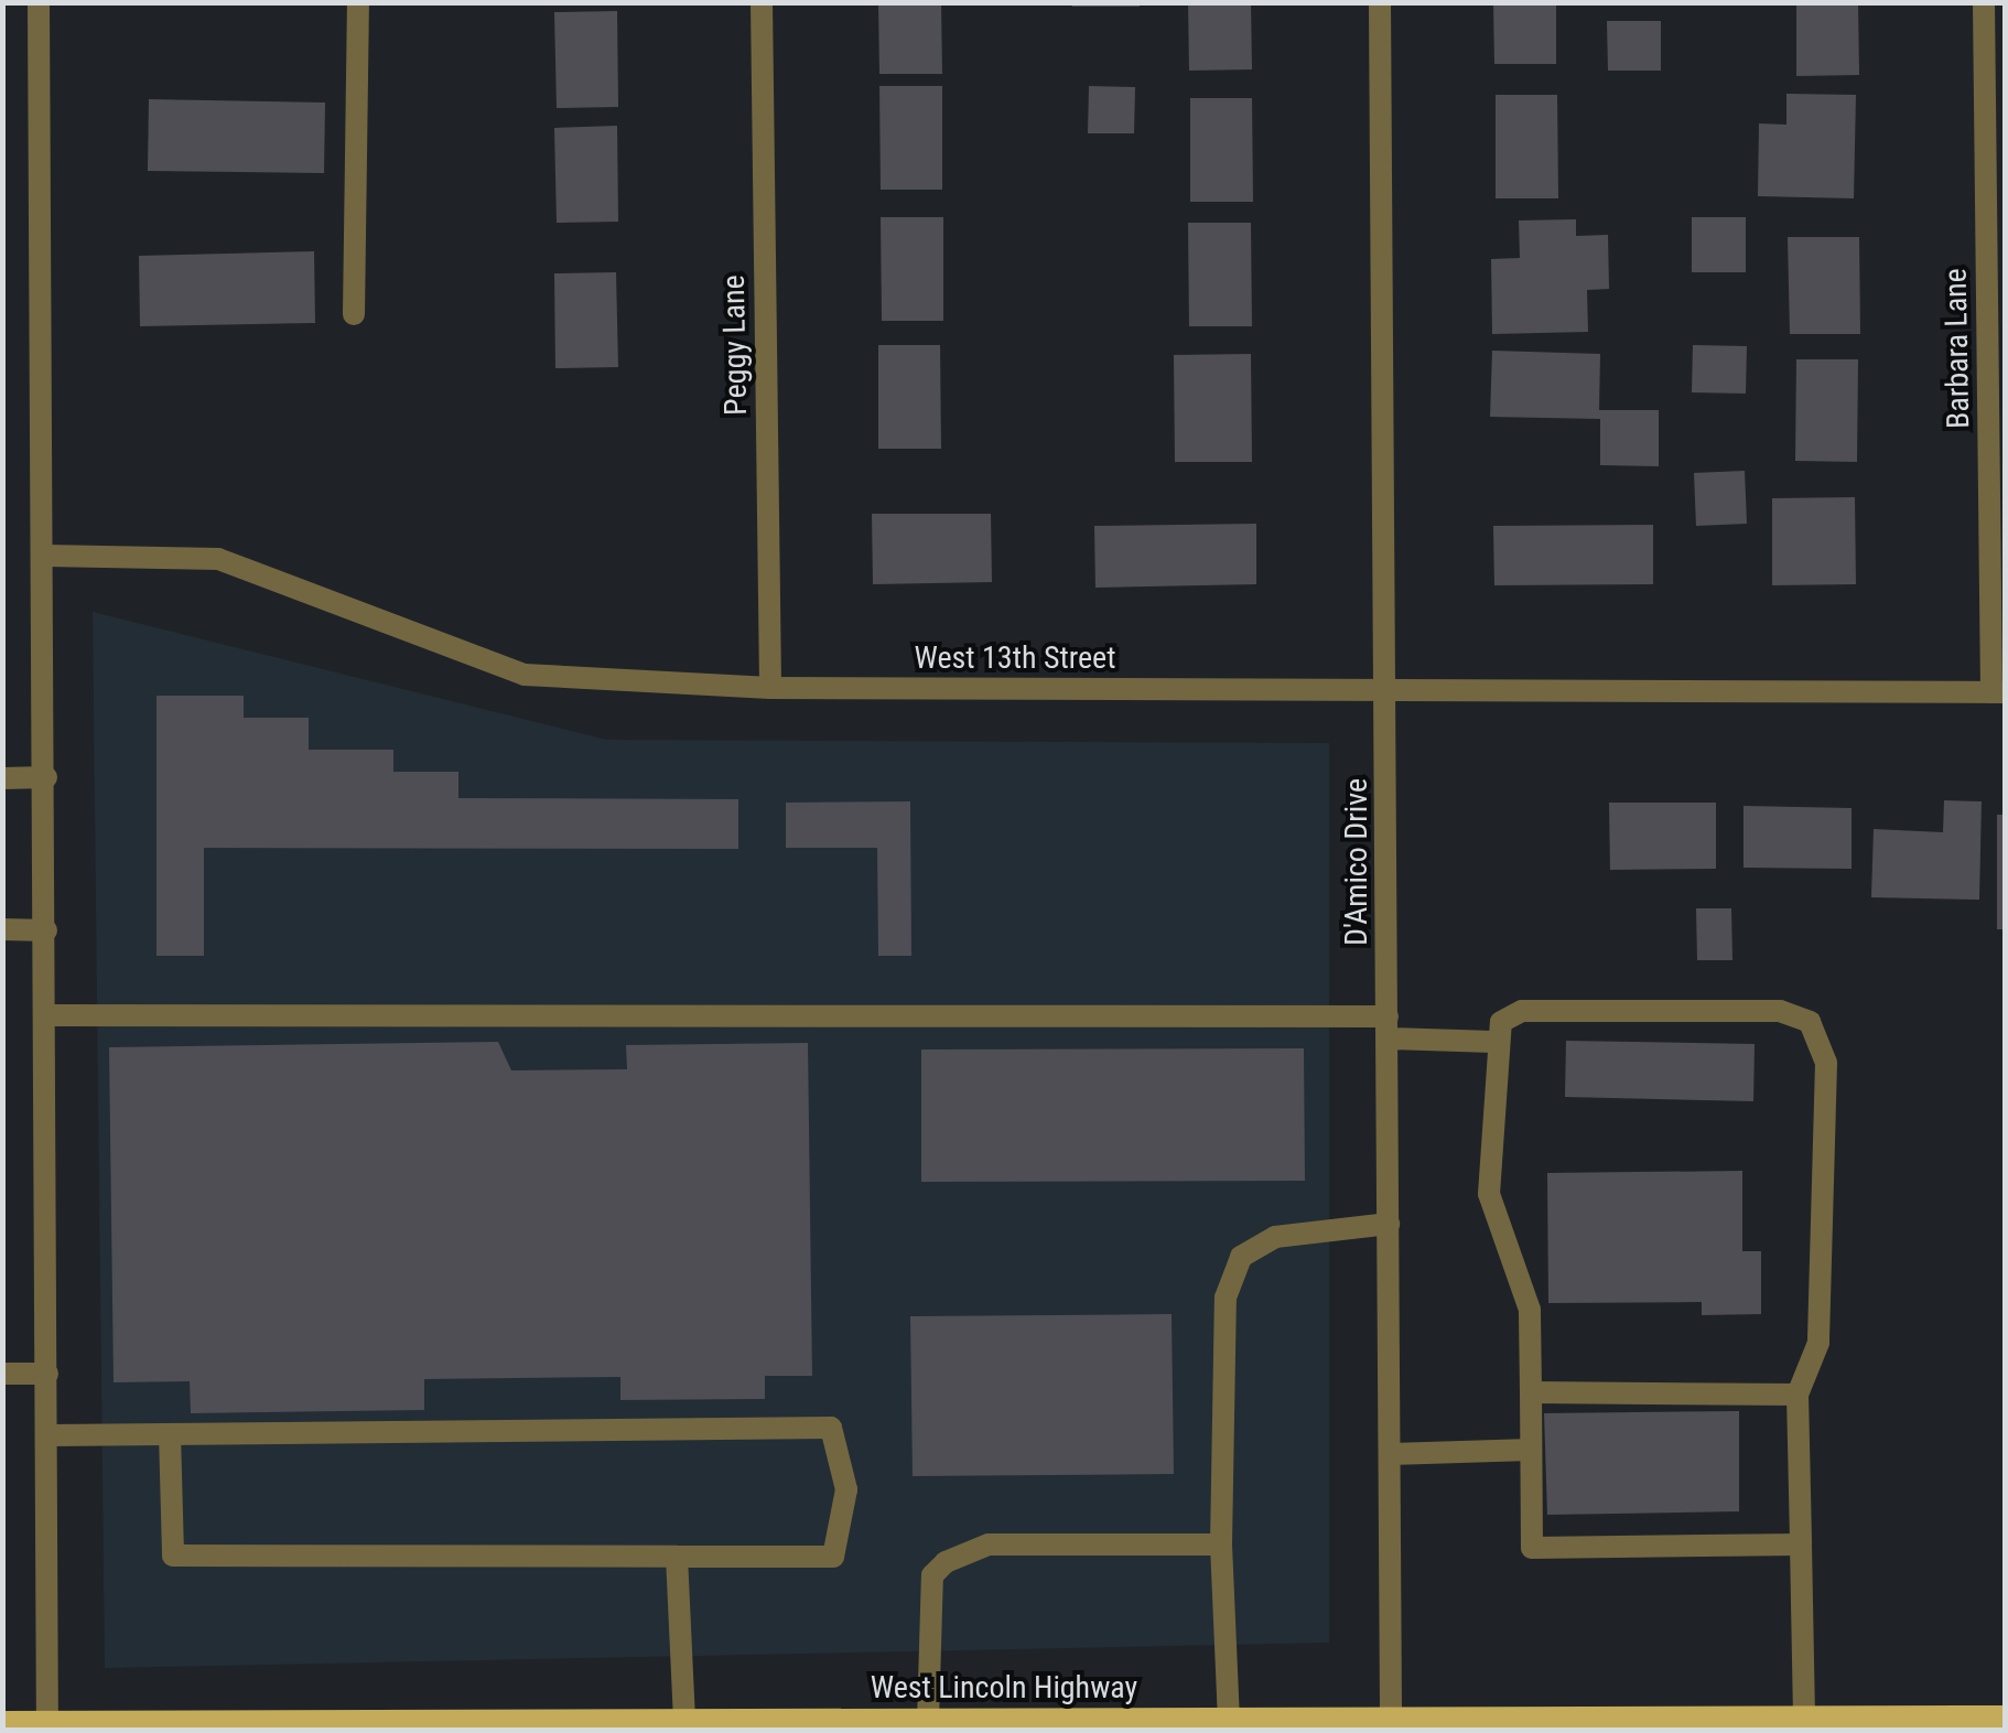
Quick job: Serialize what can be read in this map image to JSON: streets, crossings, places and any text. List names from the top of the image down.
{
  "streets": {
    "main road": ["West Lincoln Highway"],
    "street": [
      "Peggy Lane",
      "Barbara Lane",
      "West 13th Street",
      "D'Amico Drive"
    ]
  },
  "crossings": [
    ["Peggy Lane", "West 13th Street"],
    ["Barbara Lane", "West 13th Street"],
    ["West 13th Street", "D'Amico Drive"],
    ["D'Amico Drive", "West Lincoln Highway"]
  ]
}
